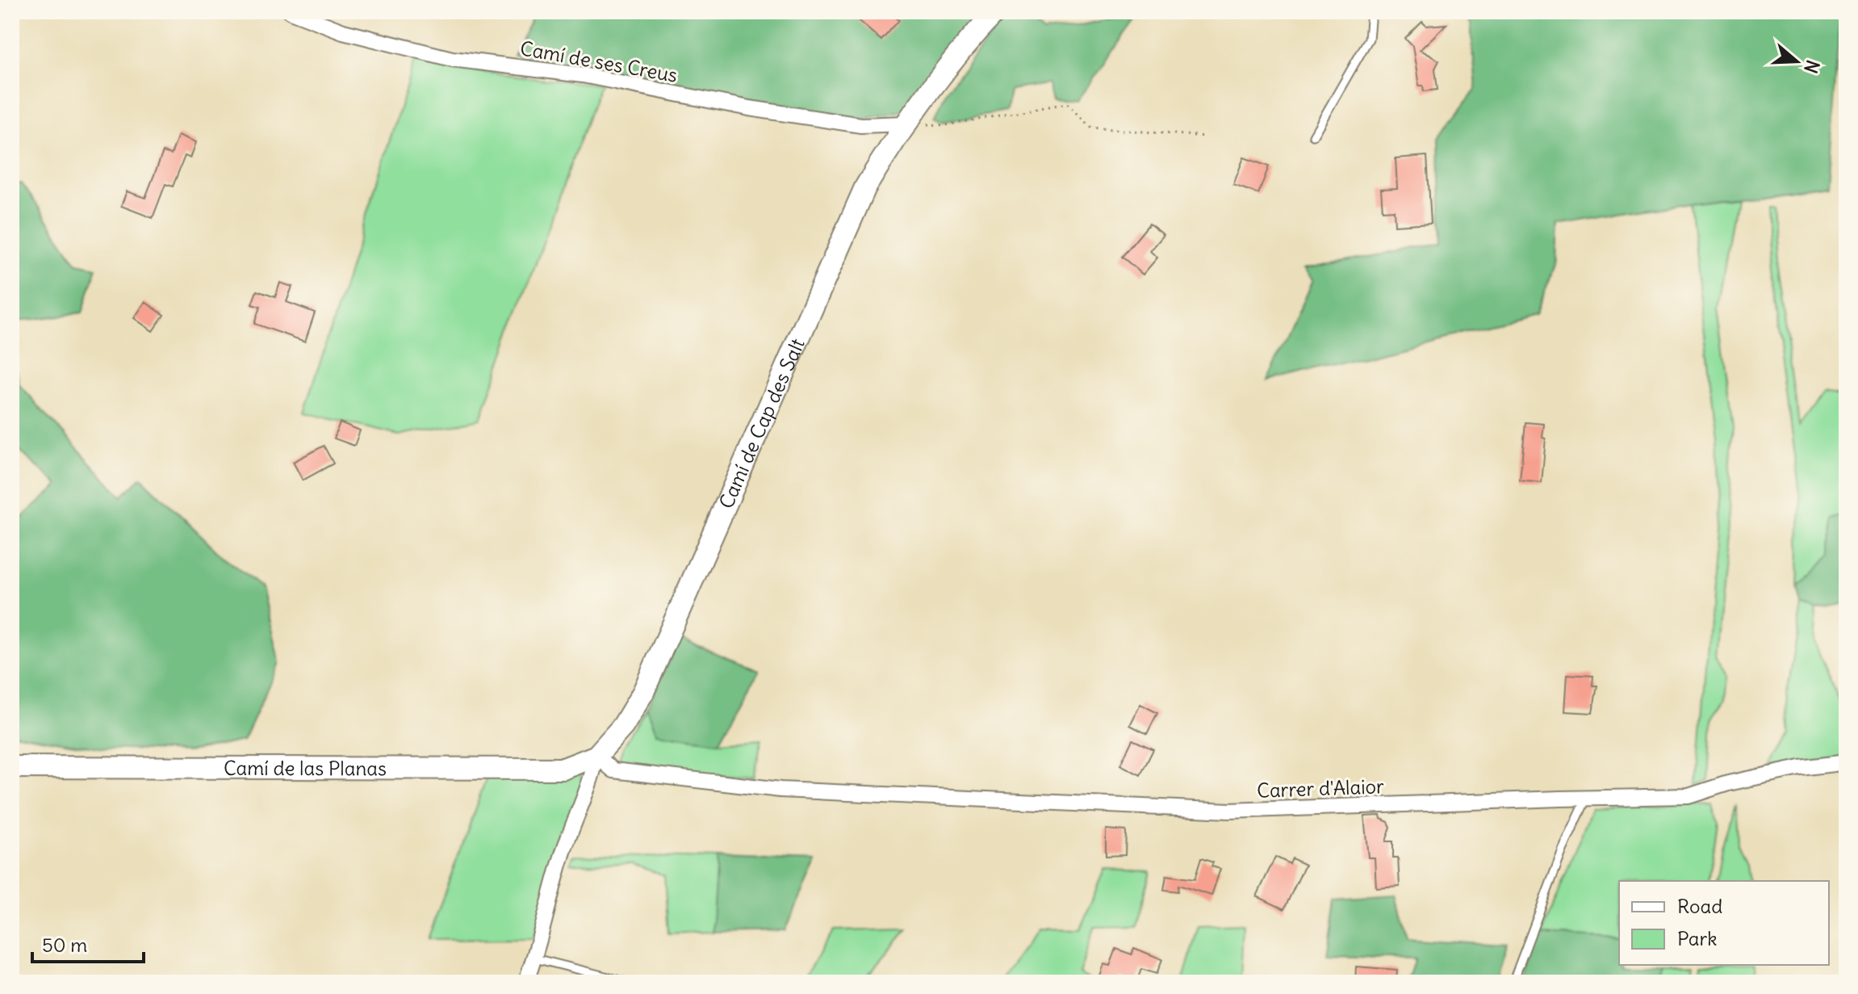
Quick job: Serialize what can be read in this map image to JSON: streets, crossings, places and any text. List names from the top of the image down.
{
  "streets": {
    "street": [
      "Camí de ses Creus",
      "Camí de Cap des Salt",
      "Camí de las Planas",
      "Carrer d'Alaior"
    ]
  },
  "crossings": [
    ["Camí de ses Creus", "Camí de Cap des Salt"],
    ["Camí de Cap des Salt", "Camí de las Planas"],
    ["Camí de Cap des Salt", "Carrer d'Alaior"],
    ["Camí de las Planas", "Carrer d'Alaior"]
  ],
  "legend": ["Road", "Park"],
  "scale_bar": "50 m",
  "north": "right"
}
